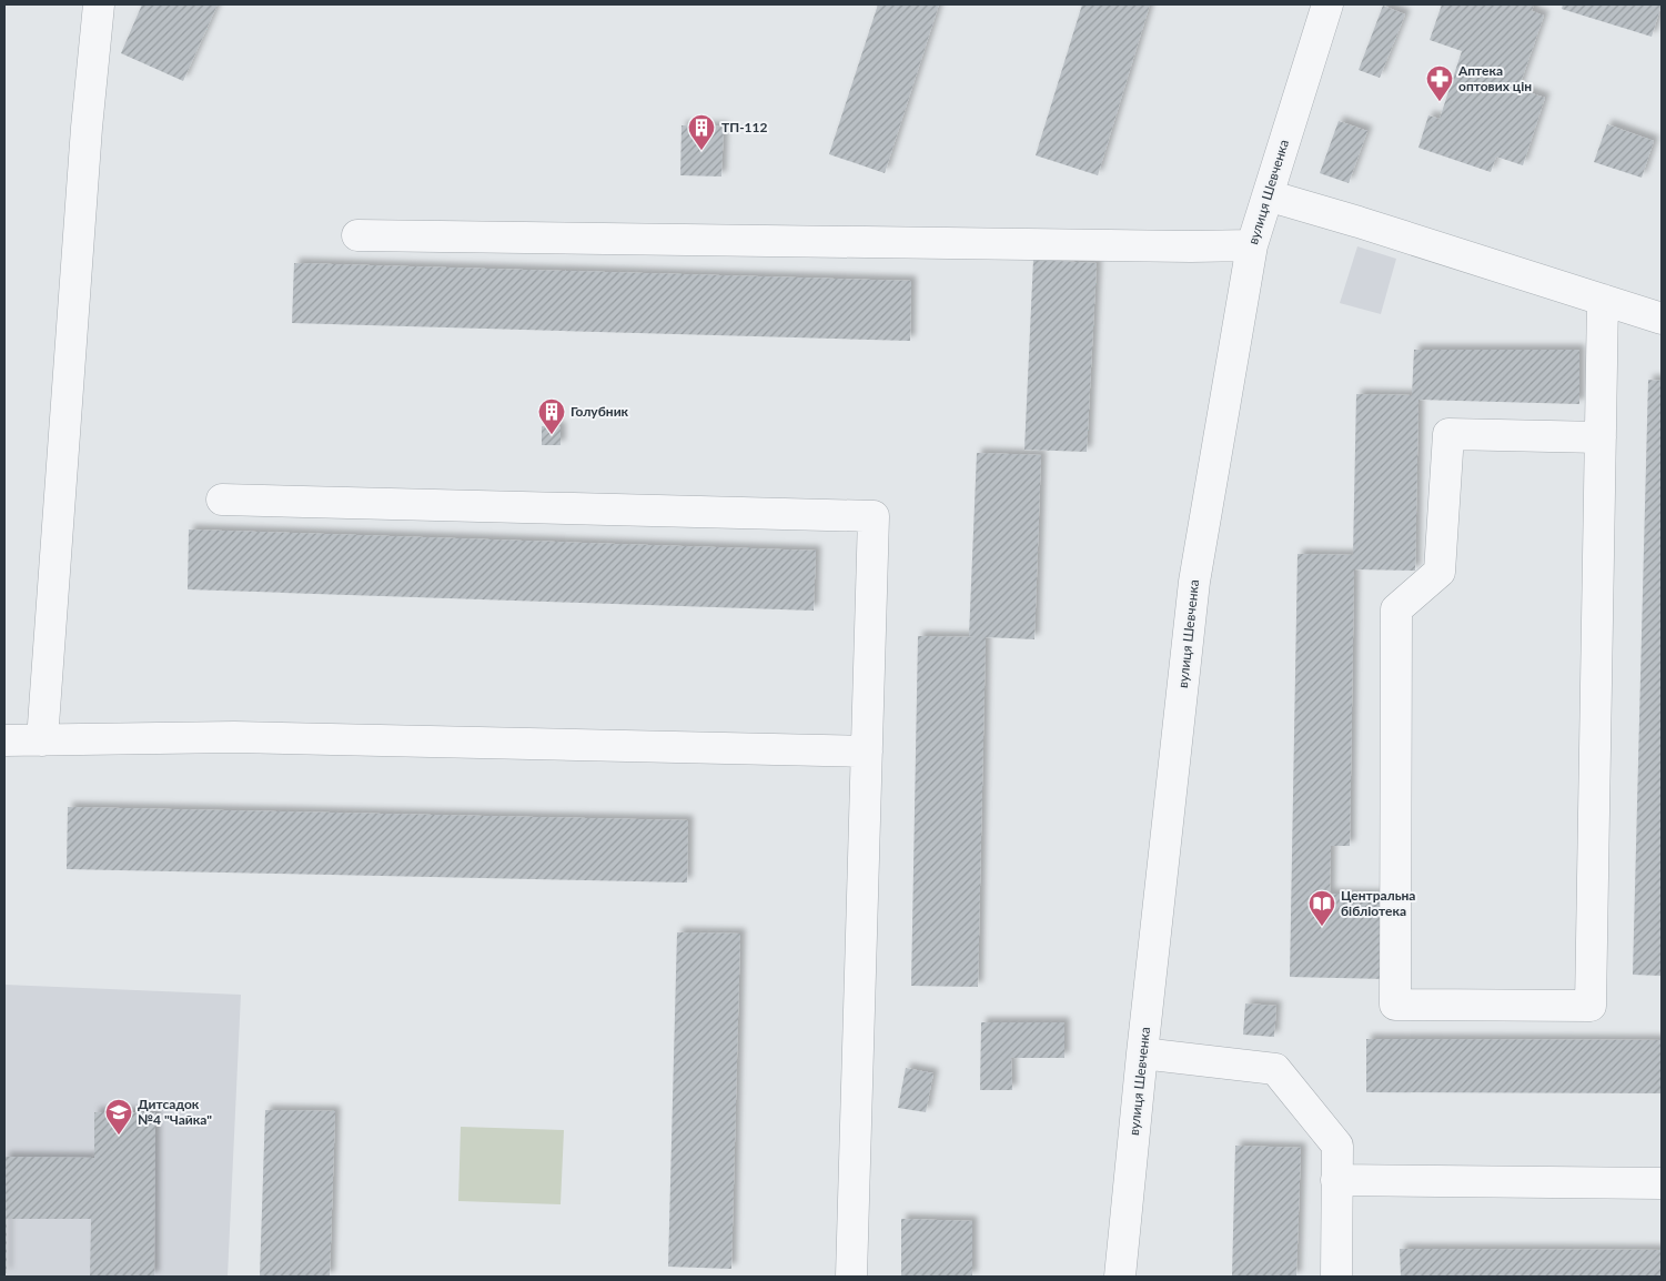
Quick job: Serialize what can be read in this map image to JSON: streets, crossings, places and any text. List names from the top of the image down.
{
  "streets": {
    "street": ["вулиця Шевченка"]
  },
  "places": {
    "pharmacy": ["Аптека оптових цін"],
    "building": ["ТП-112", "Голубник"],
    "library": ["Центральна бібліотека"],
    "school or university": ["Дитсадок №4 \"Чайка\""]
  }
}
